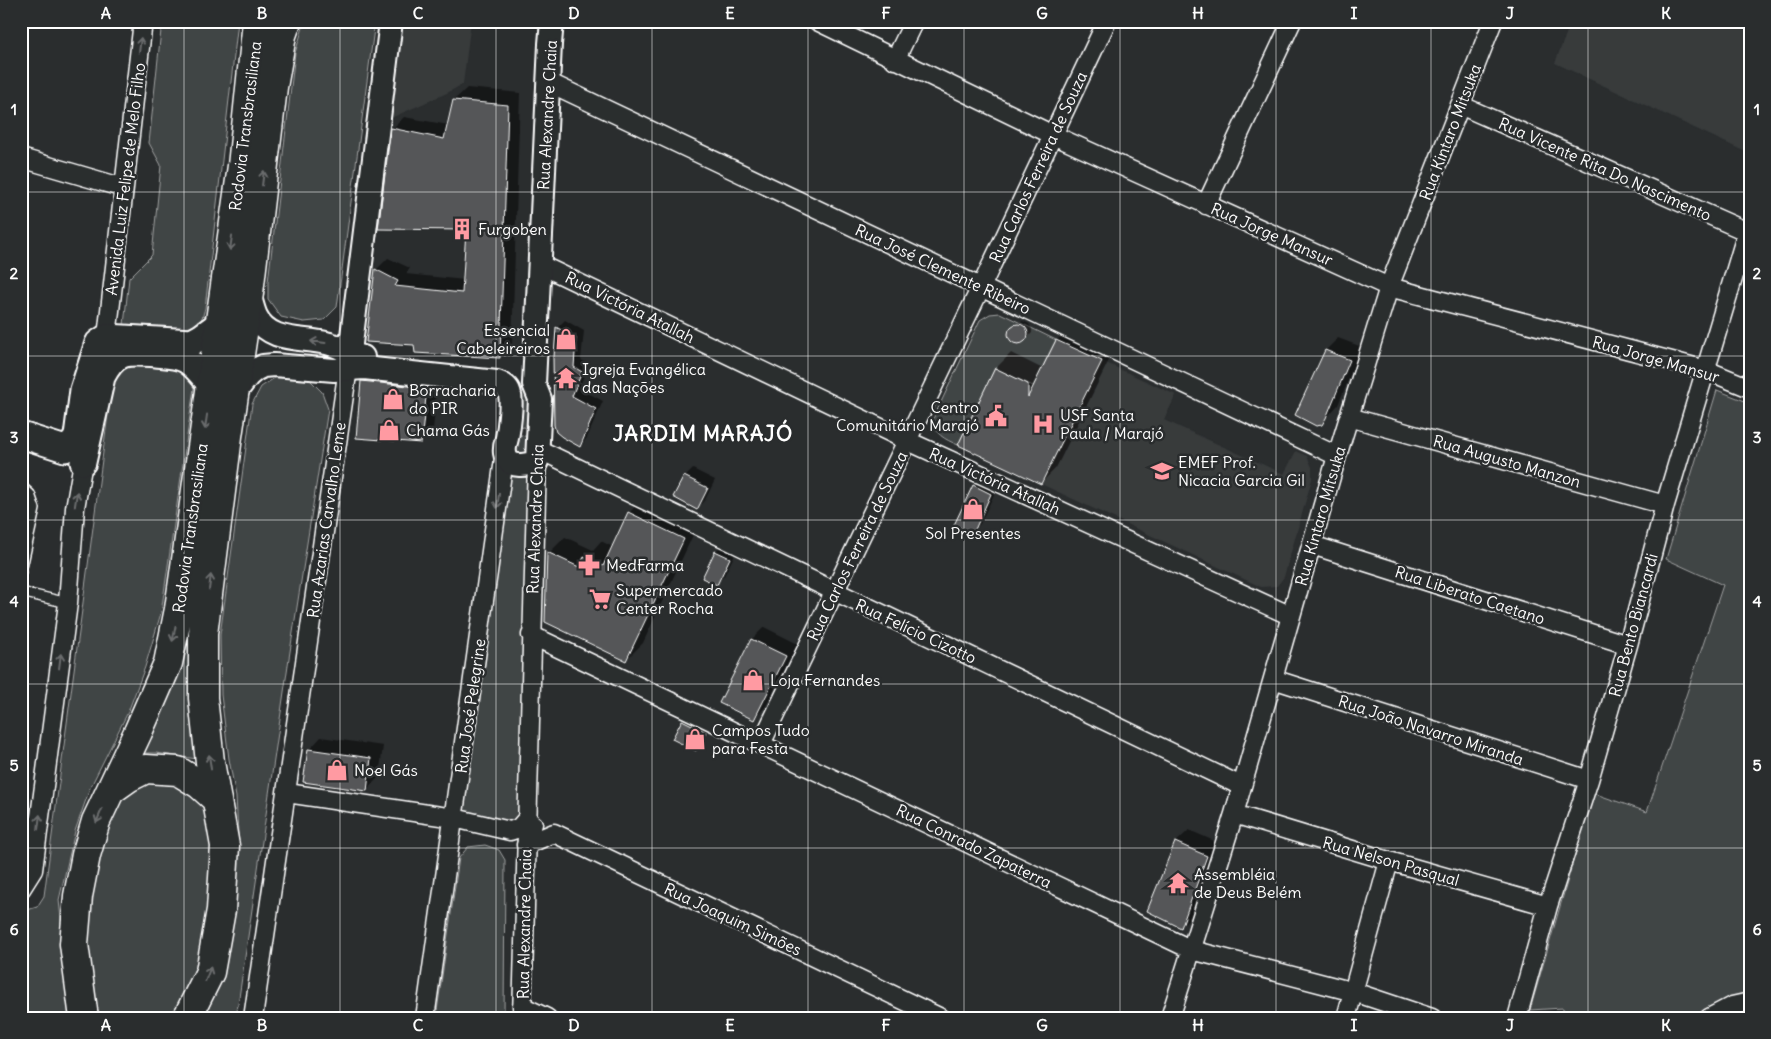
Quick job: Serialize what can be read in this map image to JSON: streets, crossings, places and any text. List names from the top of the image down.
{
  "streets": {
    "highway": ["Rodovia Transbrasiliana"],
    "street": [
      "Rua Alexandre Chaia",
      "Rua Kintaro Mitsuka",
      "Rua Carlos Ferreira de Souza",
      "Rua Vicente Rita Do Nascimento",
      "Avenida Luiz Felipe de Melo Filho",
      "Rua Jorge Mansur",
      "Rua José Clemente Ribeiro",
      "Rua Victória Atallah",
      "Rua Augusto Manzon",
      "Rua Azarias Carvalho Leme",
      "Rua Liberato Caetano",
      "Rua Bento Biancardi",
      "Rua Felício Cizotto",
      "Rua José Pelegrine",
      "Rua João Navarro Miranda",
      "Rua Conrado Zapaterra",
      "Rua Nelson Pasqual",
      "Rua Joaquim Simões"
    ]
  },
  "crossings": [
    ["Rua Alexandre Chaia", "Rua José Clemente Ribeiro"],
    ["Rua Alexandre Chaia", "Rua Victória Atallah"],
    ["Rua Alexandre Chaia", "Rua Felício Cizotto"],
    ["Rua Alexandre Chaia", "Rua José Pelegrine"],
    ["Rua Alexandre Chaia", "Rua Conrado Zapaterra"],
    ["Rua Alexandre Chaia", "Rua Joaquim Simões"],
    ["Rua Kintaro Mitsuka", "Rua Vicente Rita Do Nascimento"],
    ["Rua Kintaro Mitsuka", "Rua Jorge Mansur"],
    ["Rua Kintaro Mitsuka", "Rua José Clemente Ribeiro"],
    ["Rua Kintaro Mitsuka", "Rua Victória Atallah"],
    ["Rua Kintaro Mitsuka", "Rua Augusto Manzon"],
    ["Rua Kintaro Mitsuka", "Rua Liberato Caetano"],
    ["Rua Kintaro Mitsuka", "Rua Felício Cizotto"],
    ["Rua Kintaro Mitsuka", "Rua João Navarro Miranda"],
    ["Rua Kintaro Mitsuka", "Rua Conrado Zapaterra"],
    ["Rua Kintaro Mitsuka", "Rua Nelson Pasqual"],
    ["Rua Carlos Ferreira de Souza", "Rua Jorge Mansur"],
    ["Rua Carlos Ferreira de Souza", "Rua José Clemente Ribeiro"],
    ["Rua Carlos Ferreira de Souza", "Rua Victória Atallah"],
    ["Rua Carlos Ferreira de Souza", "Rua Felício Cizotto"],
    ["Rua Carlos Ferreira de Souza", "Rua Conrado Zapaterra"],
    ["Rua Vicente Rita Do Nascimento", "Rua Bento Biancardi"],
    ["Rua Jorge Mansur", "Rua Bento Biancardi"],
    ["Rua Augusto Manzon", "Rua Bento Biancardi"],
    ["Rua Azarias Carvalho Leme", "Rua José Pelegrine"],
    ["Rua Liberato Caetano", "Rua Bento Biancardi"],
    ["Rua Bento Biancardi", "Rua João Navarro Miranda"],
    ["Rua Bento Biancardi", "Rua Nelson Pasqual"],
    ["Rua Felício Cizotto", "Rua José Pelegrine"]
  ],
  "one_way": ["Avenida Luiz Felipe de Melo Filho", "Rua José Pelegrine"],
  "districts": ["JARDIM MARAJÓ"],
  "places": {
    "building": ["Furgoben"],
    "shop": [
      "Essencial Cabeleireiros",
      "Borracharia do PIR",
      "Chama Gás",
      "Sol Presentes",
      "Loja Fernandes",
      "Campos Tudo para Festa",
      "Noel Gás"
    ],
    "temple": ["Igreja Evangélica das Nações", "Assembléia de Deus Belém"],
    "public building": ["Centro Comunitário Marajó"],
    "hospital": ["USF Santa Paula / Marajó"],
    "school or university": ["EMEF Prof. Nicacia Garcia Gil"],
    "pharmacy": ["MedFarma"],
    "supermarket": ["Supermercado Center Rocha"]
  },
  "grid": {
    "columns": [
      "A",
      "B",
      "C",
      "D",
      "E",
      "F",
      "G",
      "H",
      "I",
      "J",
      "K"
    ],
    "rows": [
      "1",
      "2",
      "3",
      "4",
      "5",
      "6"
    ]
  }
}
